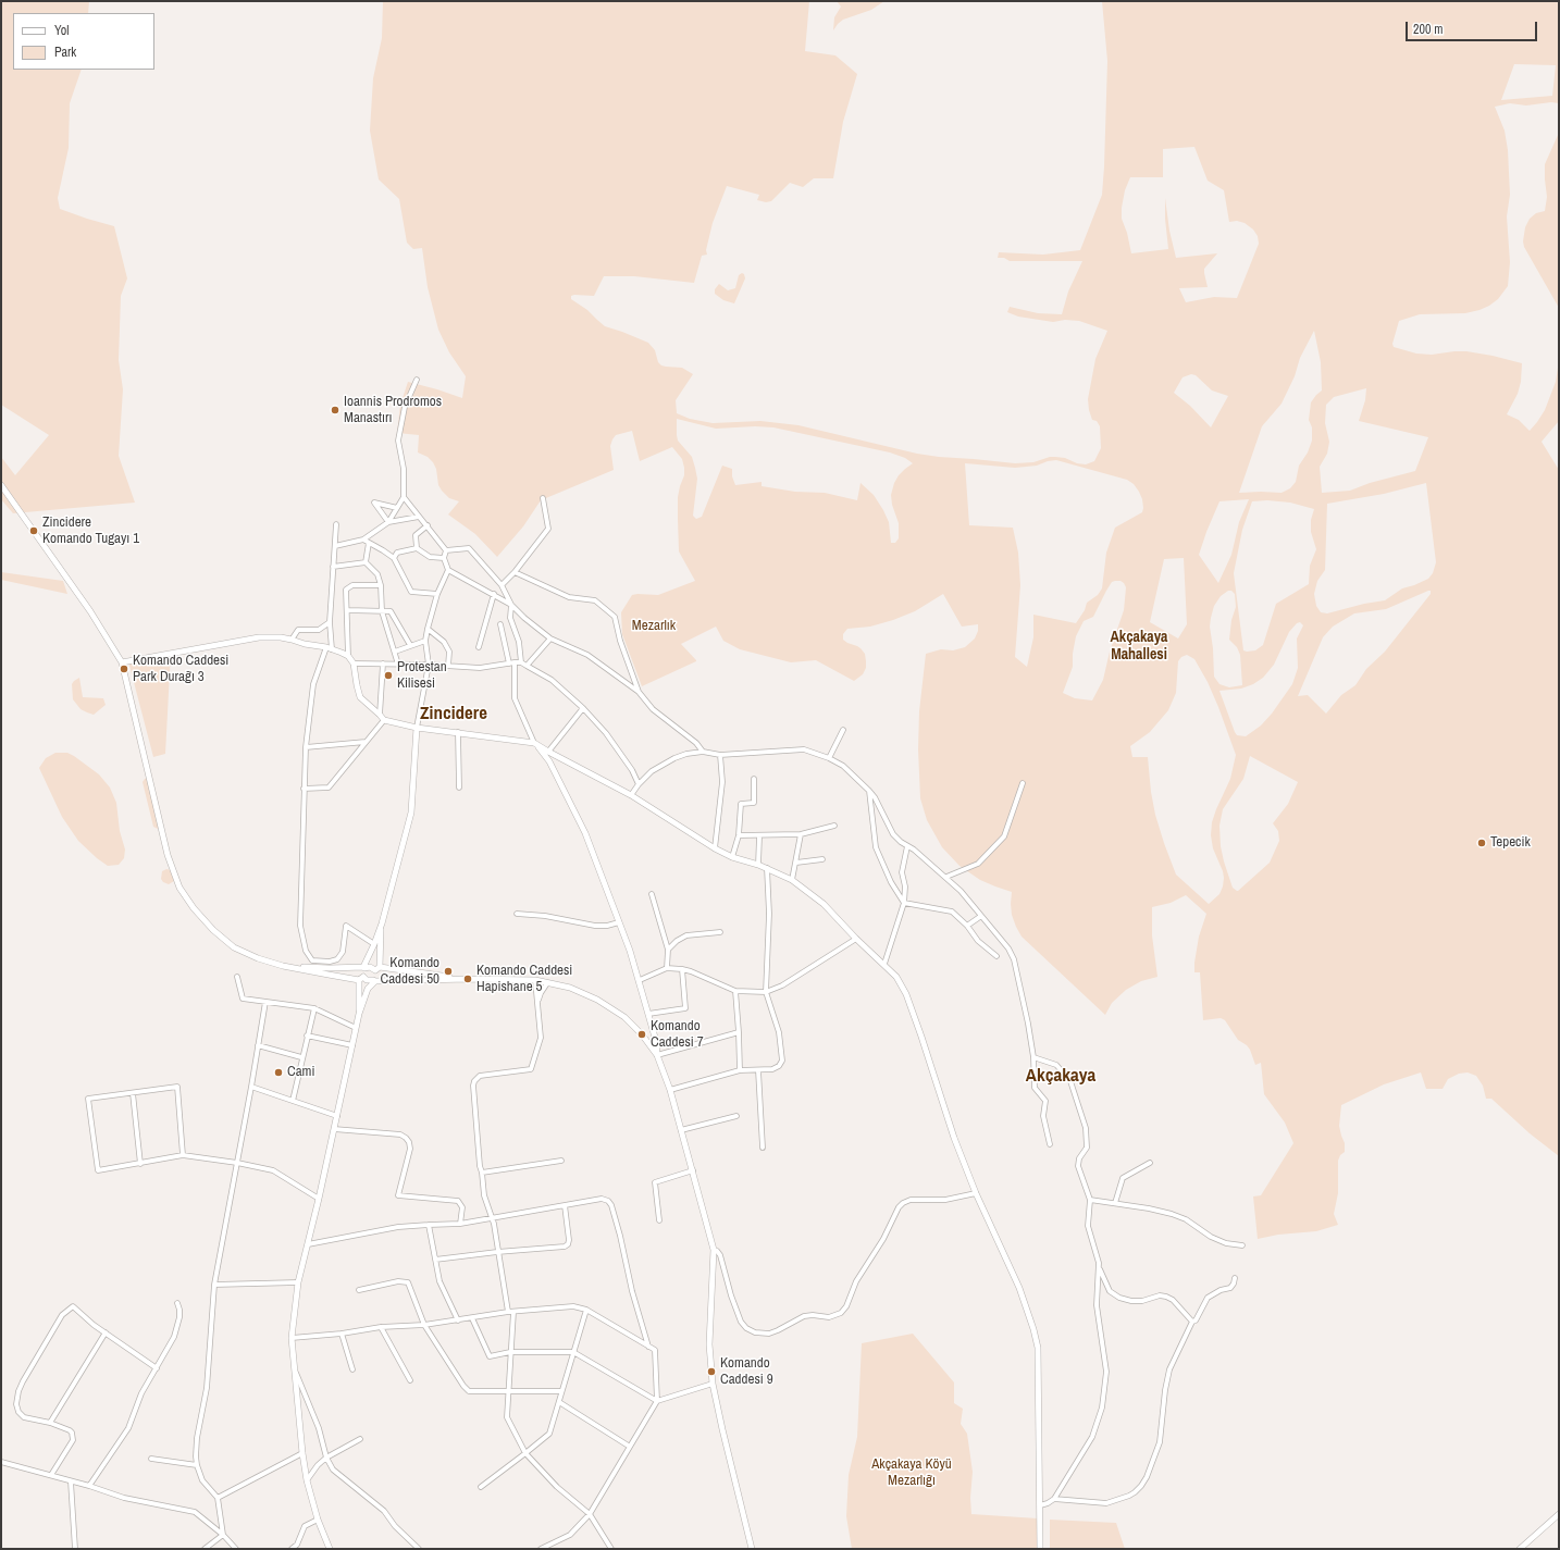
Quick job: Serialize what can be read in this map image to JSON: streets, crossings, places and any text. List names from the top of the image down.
{
  "districts": ["Akçakaya Mahallesi", "Zincidere", "Akçakaya"],
  "parks": ["Mezarlık", "Akçakaya Köyü Mezarlığı"],
  "places": [
    "Ioannis Prodromos Manastırı",
    "Zincidere Komando Tugayı 1",
    "Komando Caddesi Park Durağı 3",
    "Protestan Kilisesi",
    "Tepecik",
    "Komando Caddesi 50",
    "Komando Caddesi Hapishane 5",
    "Komando Caddesi 7",
    "Cami",
    "Komando Caddesi 9"
  ],
  "legend": ["Yol", "Park"],
  "scale_bar": "200 m"
}
